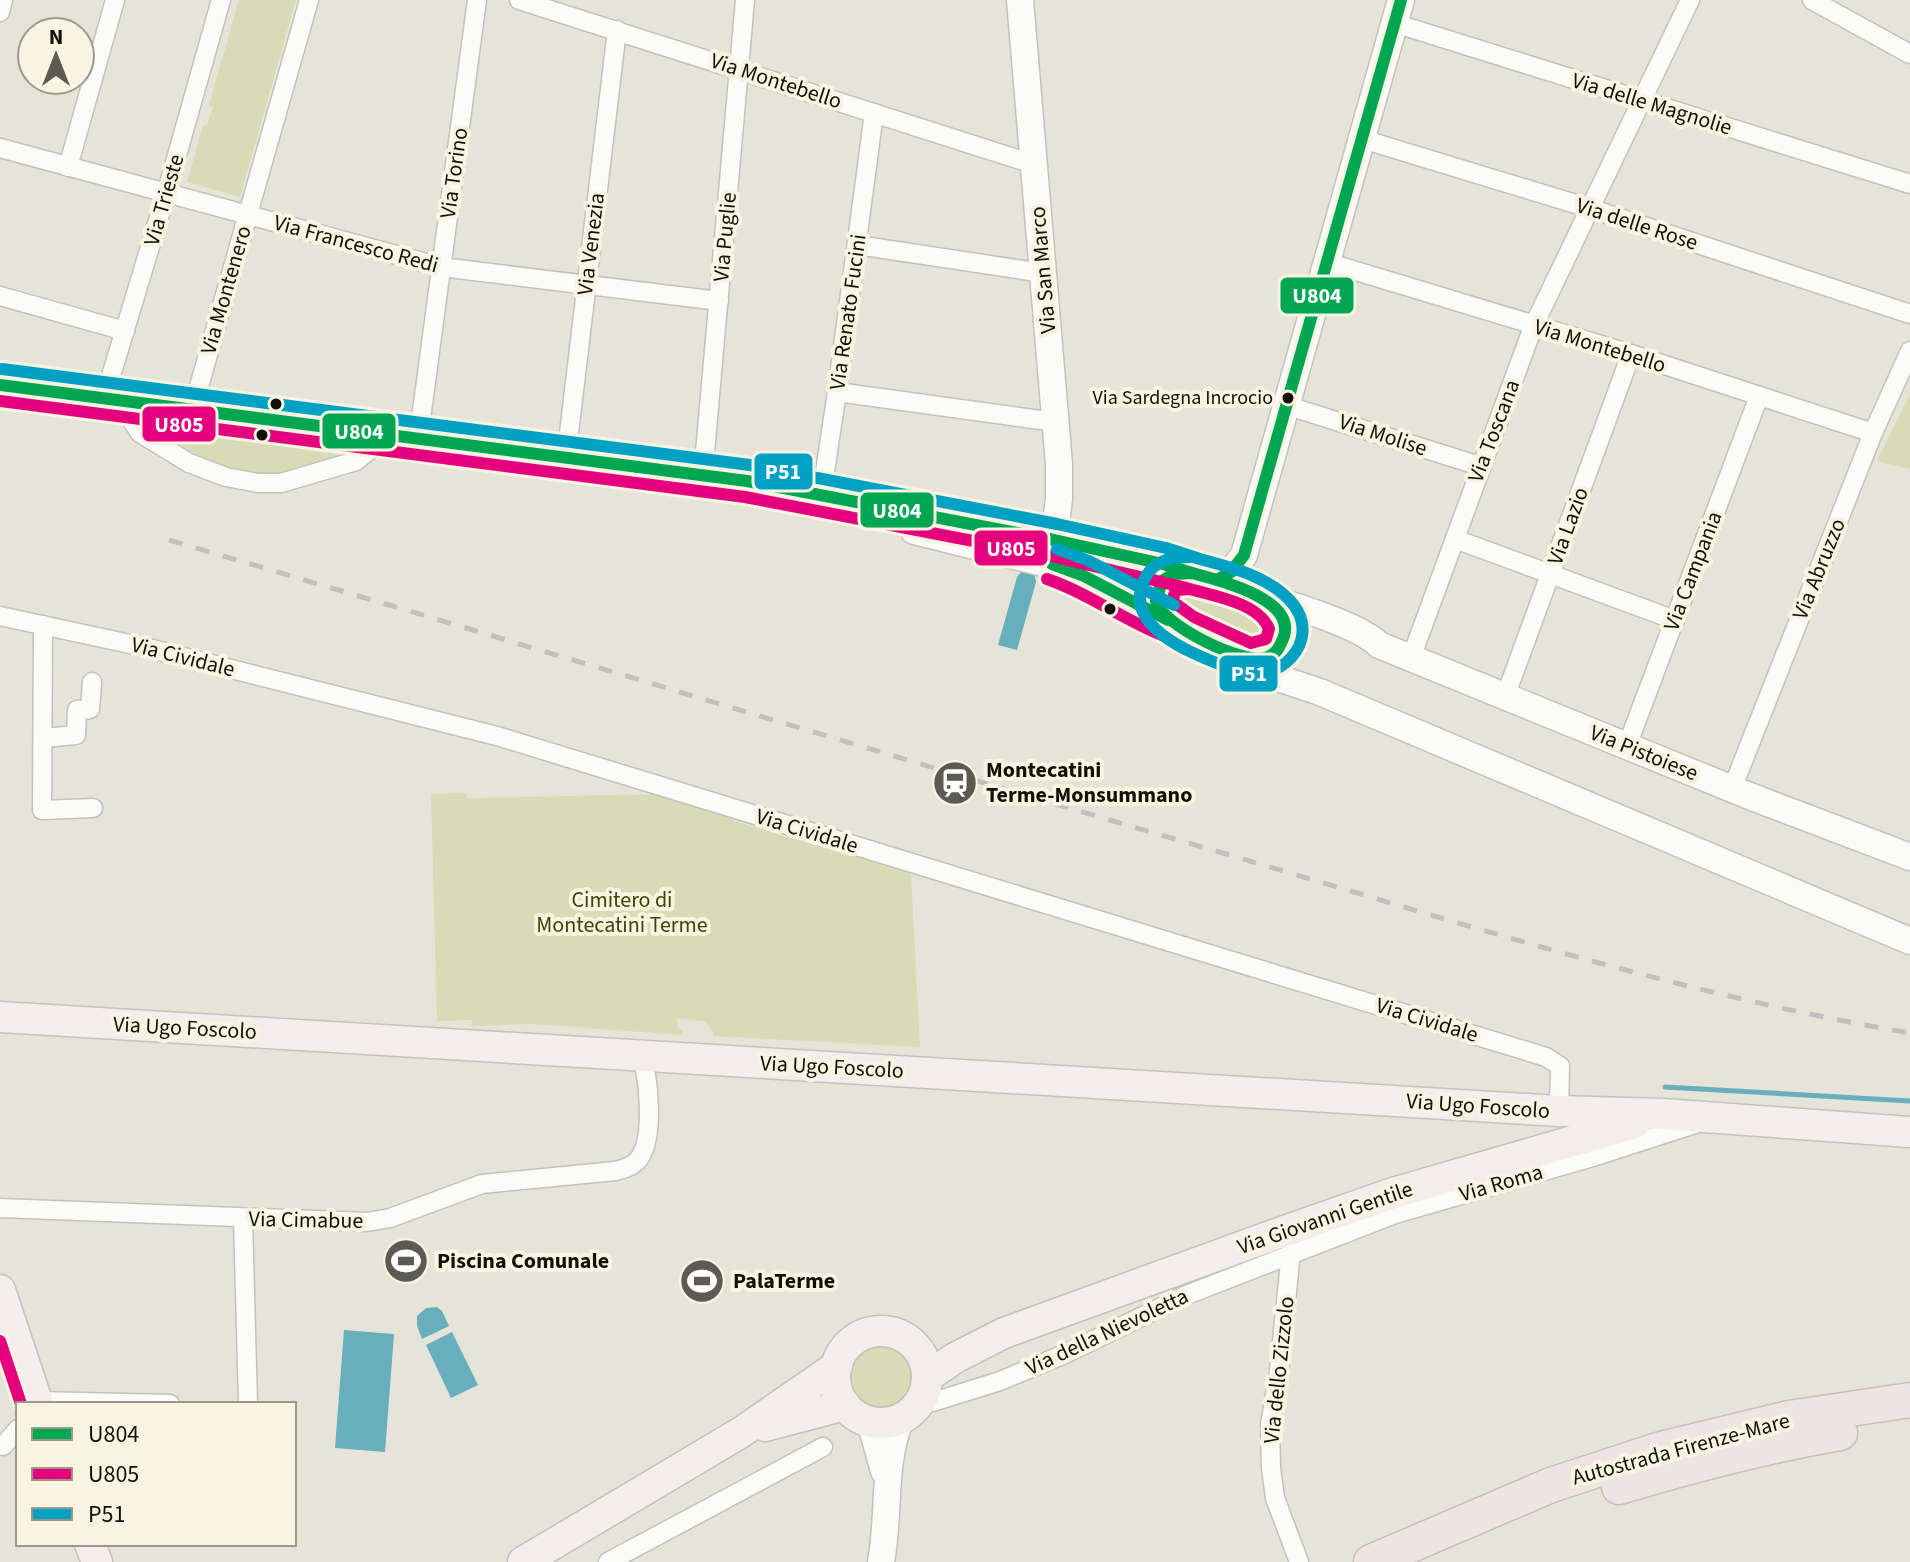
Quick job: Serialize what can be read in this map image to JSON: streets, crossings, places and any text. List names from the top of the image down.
{
  "streets": {
    "highway": ["Autostrada Firenze-Mare"],
    "main road": [
      "Via San Marco",
      "Via Pistoiese",
      "Via Ugo Foscolo",
      "Via Roma",
      "Via Giovanni Gentile"
    ],
    "street": [
      "Via Montebello",
      "Via delle Magnolie",
      "Via Torino",
      "Via Trieste",
      "Via delle Rose",
      "Via Puglie",
      "Via Francesco Redi",
      "Via Venezia",
      "Via Montenero",
      "Via Renato Fucini",
      "Via Toscana",
      "Via Molise",
      "Via Lazio",
      "Via Abruzzo",
      "Via Campania",
      "Via Cividale",
      "Via Cimabue",
      "Via della Nievoletta",
      "Via dello Zizzolo"
    ]
  },
  "crossings": [
    ["Via Montebello", "Via Puglie"],
    ["Via Montebello", "Via Venezia"],
    ["Via Montebello", "Via San Marco"],
    ["Via Montebello", "Via Renato Fucini"],
    ["Via Montebello", "Via Toscana"],
    ["Via Montebello", "Via Lazio"],
    ["Via Montebello", "Via Abruzzo"],
    ["Via Montebello", "Via Campania"],
    ["Via delle Magnolie", "Via Toscana"],
    ["Via Torino", "Via Francesco Redi"],
    ["Via Trieste", "Via Francesco Redi"],
    ["Via delle Rose", "Via Toscana"],
    ["Via Puglie", "Via Francesco Redi"],
    ["Via Francesco Redi", "Via Venezia"],
    ["Via Francesco Redi", "Via Montenero"],
    ["Via Toscana", "Via Molise"],
    ["Via Toscana", "Via Pistoiese"],
    ["Via Lazio", "Via Pistoiese"],
    ["Via Abruzzo", "Via Pistoiese"],
    ["Via Campania", "Via Pistoiese"],
    ["Via Cividale", "Via Ugo Foscolo"],
    ["Via Ugo Foscolo", "Via Roma"],
    ["Via Ugo Foscolo", "Via Giovanni Gentile"],
    ["Via Ugo Foscolo", "Via Cimabue"],
    ["Via Roma", "Via Giovanni Gentile"],
    ["Via Roma", "Via della Nievoletta"],
    ["Via Roma", "Via dello Zizzolo"],
    ["Via della Nievoletta", "Via dello Zizzolo"]
  ],
  "parks": ["Cimitero di Montecatini Terme"],
  "places": {
    "other": ["Via Sardegna Incrocio"],
    "station": ["Montecatini Terme-Monsummano"],
    "sports": ["Piscina Comunale", "PalaTerme"]
  },
  "lines": ["transit line U804", "transit line P51", "transit line U805"],
  "legend": ["U804", "U805", "P51"],
  "north": "top"
}
